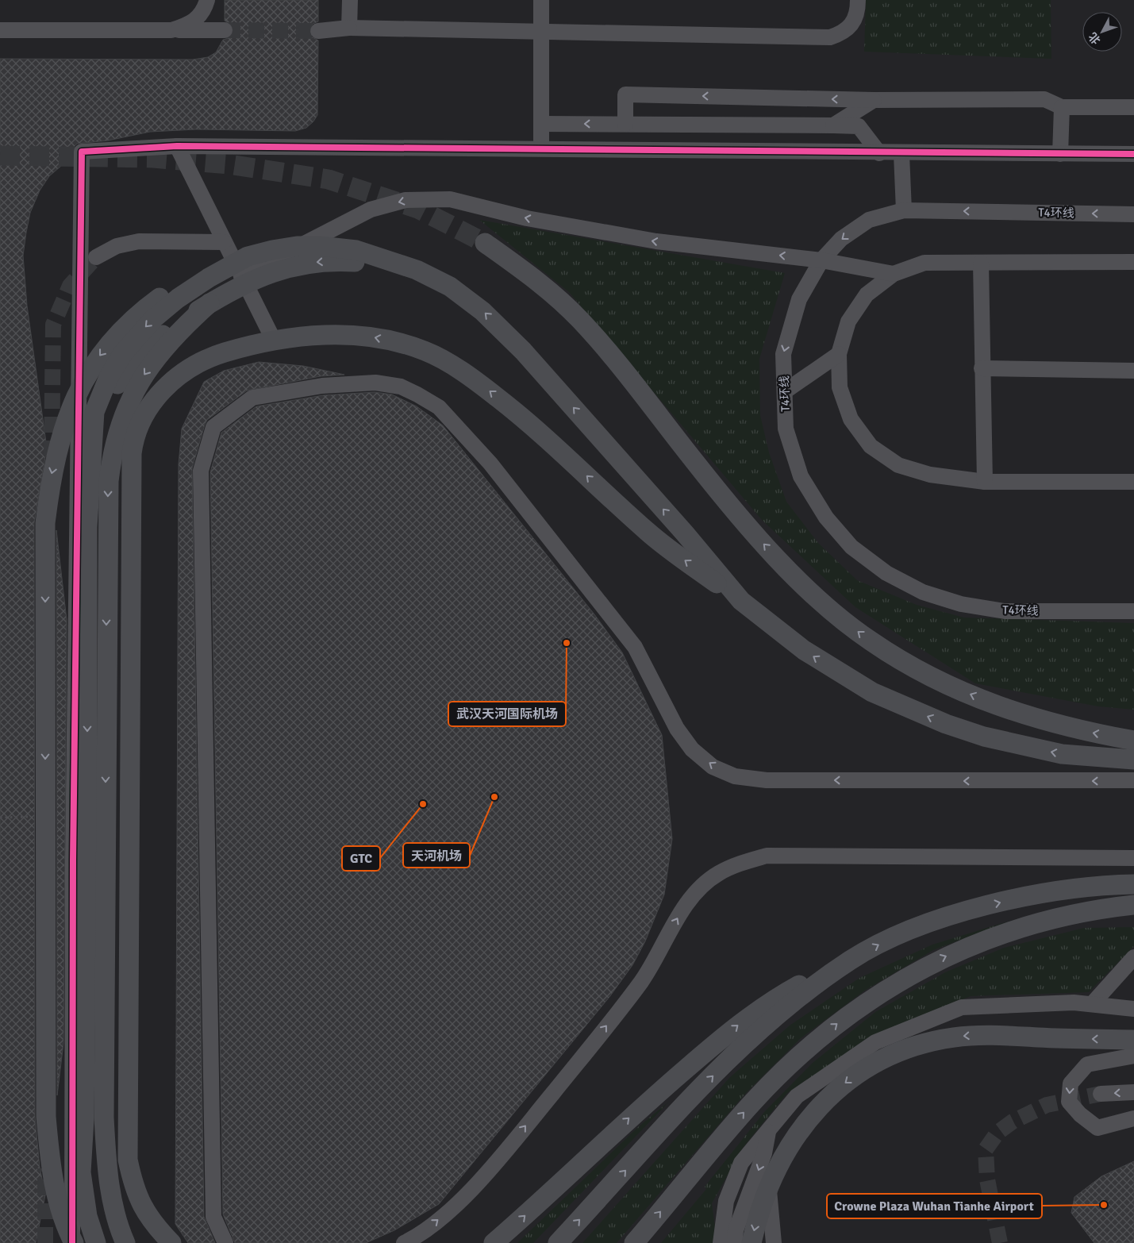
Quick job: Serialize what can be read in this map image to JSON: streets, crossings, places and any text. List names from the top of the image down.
{
  "streets": {
    "street": ["T4环线"]
  },
  "places": [
    "武汉天河国际机场",
    "天河机场",
    "GTC",
    "Crowne Plaza Wuhan Tianhe Airport"
  ],
  "north": "bottom left"
}
